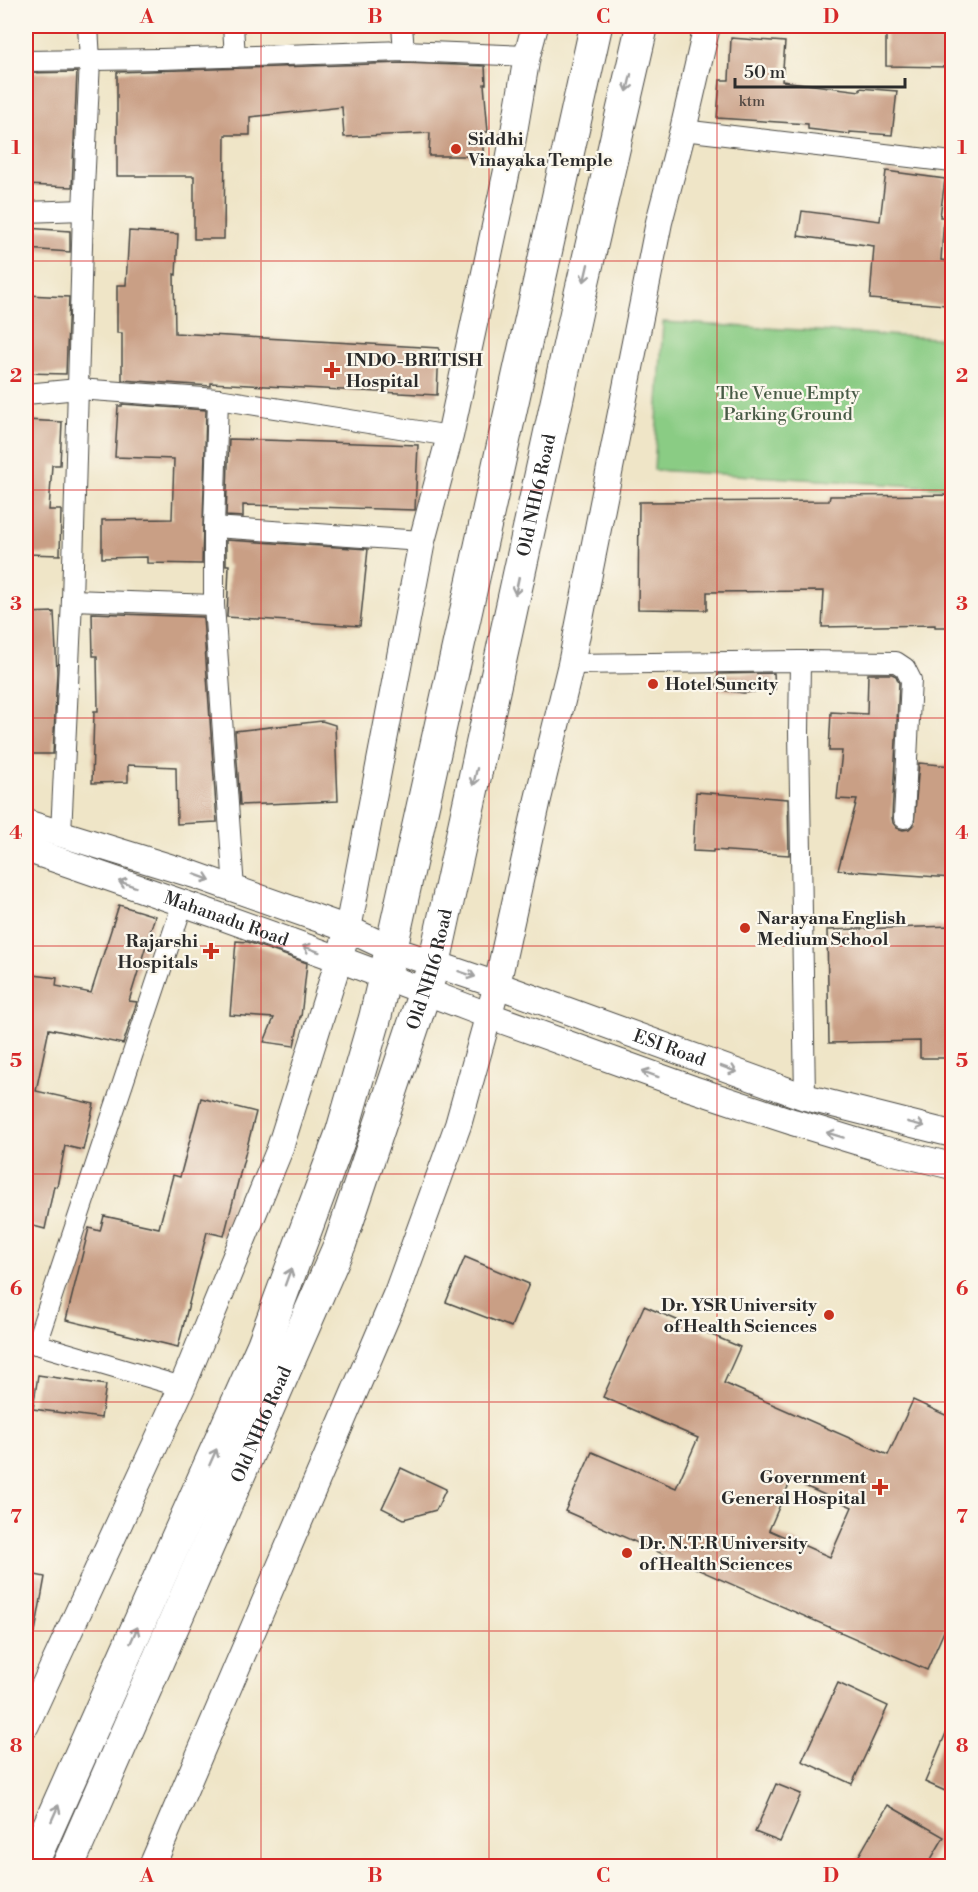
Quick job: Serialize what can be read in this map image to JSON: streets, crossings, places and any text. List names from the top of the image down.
{
  "streets": {
    "main road": ["Old NH16 Road"],
    "street": ["Mahanadu Road", "ESI Road"]
  },
  "crossings": [
    ["Old NH16 Road", "Mahanadu Road"],
    ["Old NH16 Road", "ESI Road"],
    ["Mahanadu Road", "ESI Road"]
  ],
  "parks": ["The Venue Empty Parking Ground"],
  "places": {
    "other": [
      "Siddhi Vinayaka Temple",
      "Hotel Suncity",
      "Narayana English Medium School",
      "Dr. YSR University of Health Sciences",
      "Dr. N.T.R University of Health Sciences"
    ],
    "health": ["INDO-BRITISH Hospital", "Rajarshi Hospitals", "Government General Hospital"]
  },
  "house_numbers": ["ktm"],
  "scale_bar": "50 m",
  "grid": {
    "columns": [
      "A",
      "B",
      "C",
      "D"
    ],
    "rows": [
      "1",
      "2",
      "3",
      "4",
      "5",
      "6",
      "7",
      "8"
    ]
  }
}
